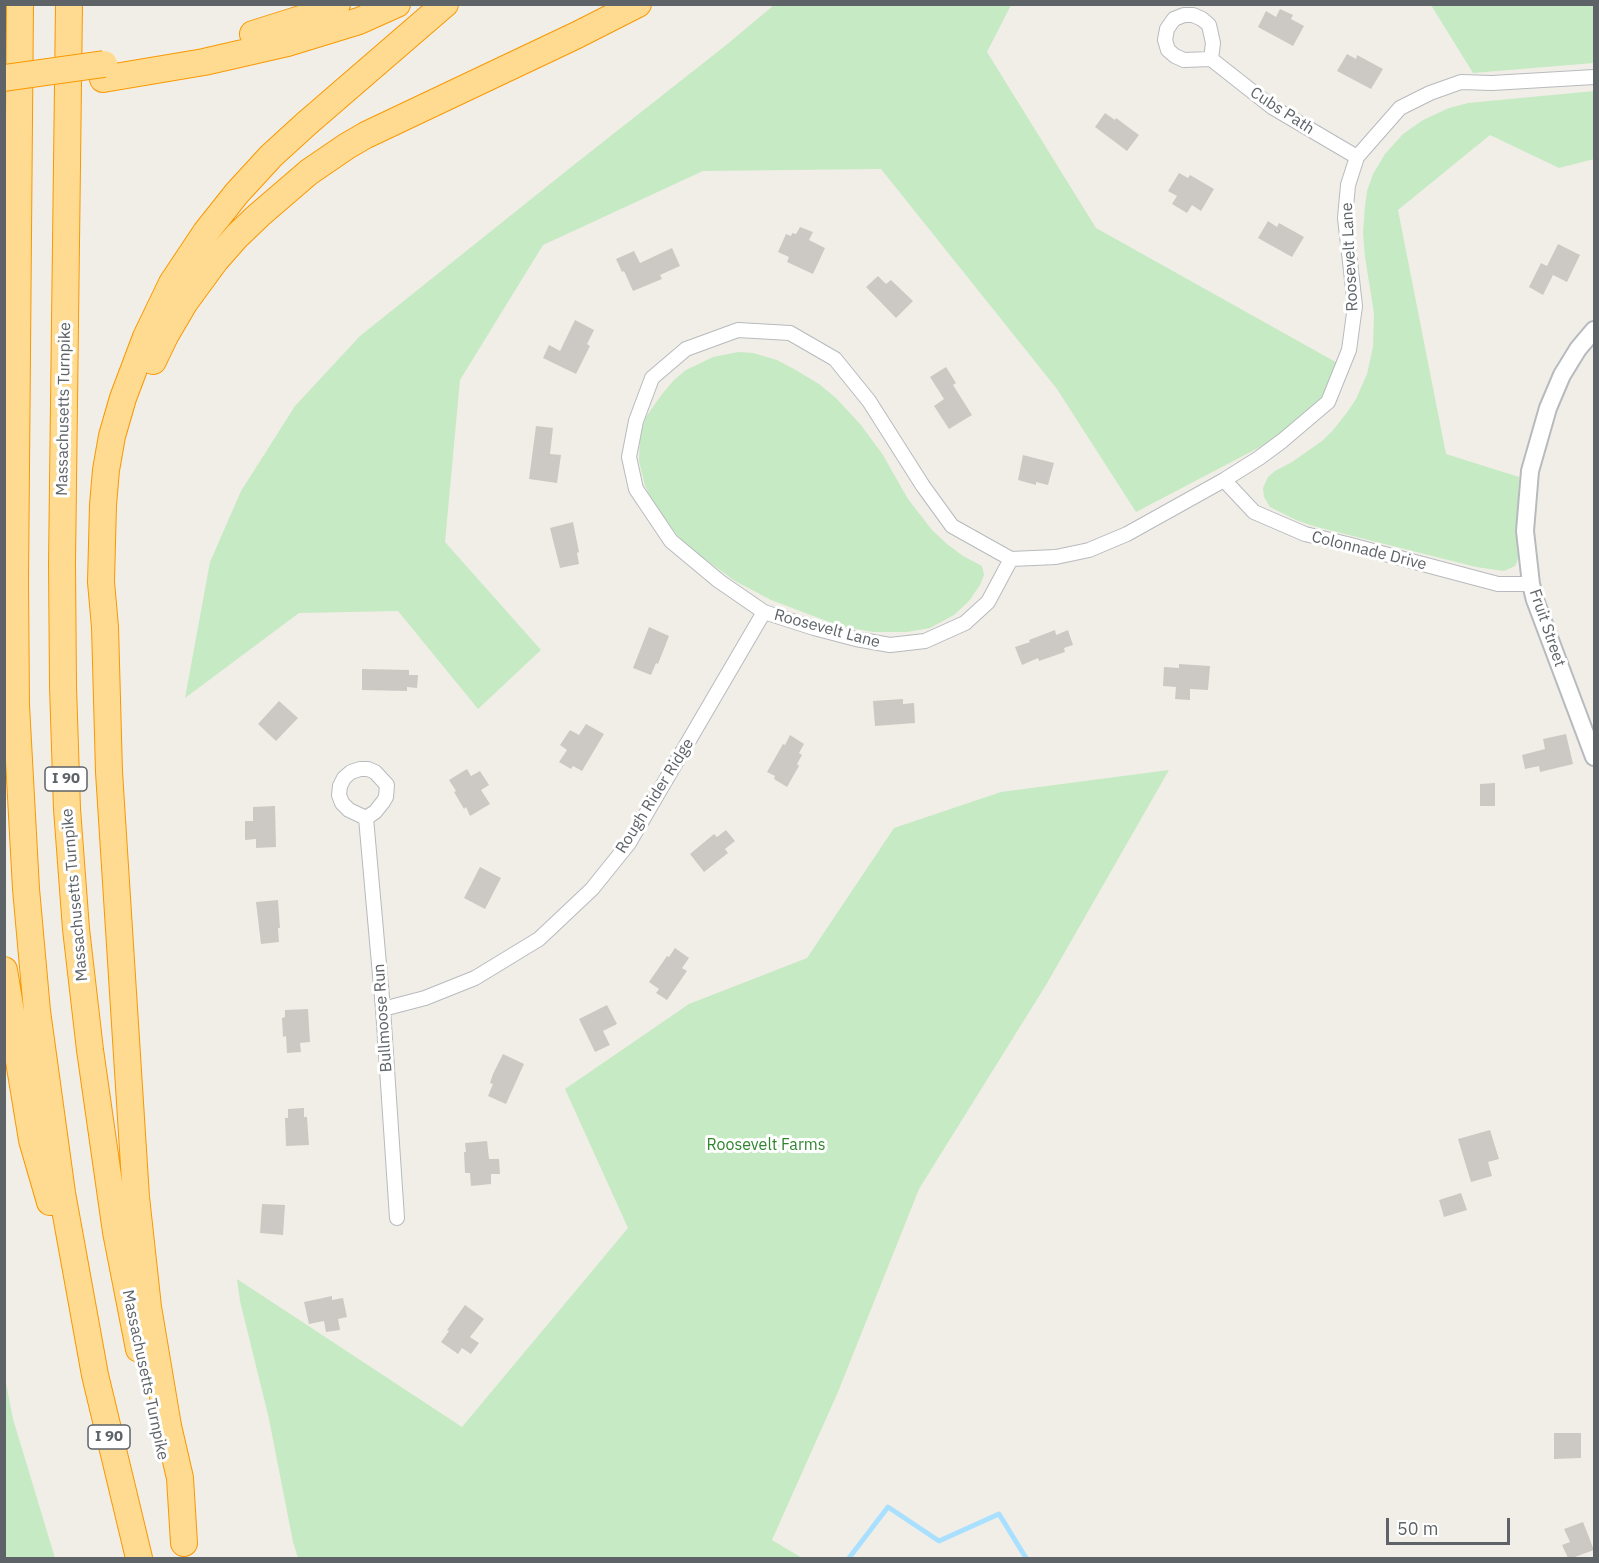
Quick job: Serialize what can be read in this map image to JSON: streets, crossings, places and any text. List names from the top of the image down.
{
  "streets": {
    "highway": ["Massachusetts Turnpike", "I 90"],
    "street": [
      "Cubs Path",
      "Roosevelt Lane",
      "Colonnade Drive",
      "Fruit Street",
      "Rough Rider Ridge",
      "Bullmoose Run"
    ]
  },
  "crossings": [
    ["Cubs Path", "Roosevelt Lane"],
    ["Roosevelt Lane", "Colonnade Drive"],
    ["Roosevelt Lane", "Rough Rider Ridge"],
    ["Colonnade Drive", "Fruit Street"],
    ["Rough Rider Ridge", "Bullmoose Run"]
  ],
  "parks": ["Roosevelt Farms"],
  "scale_bar": "50 m"
}
